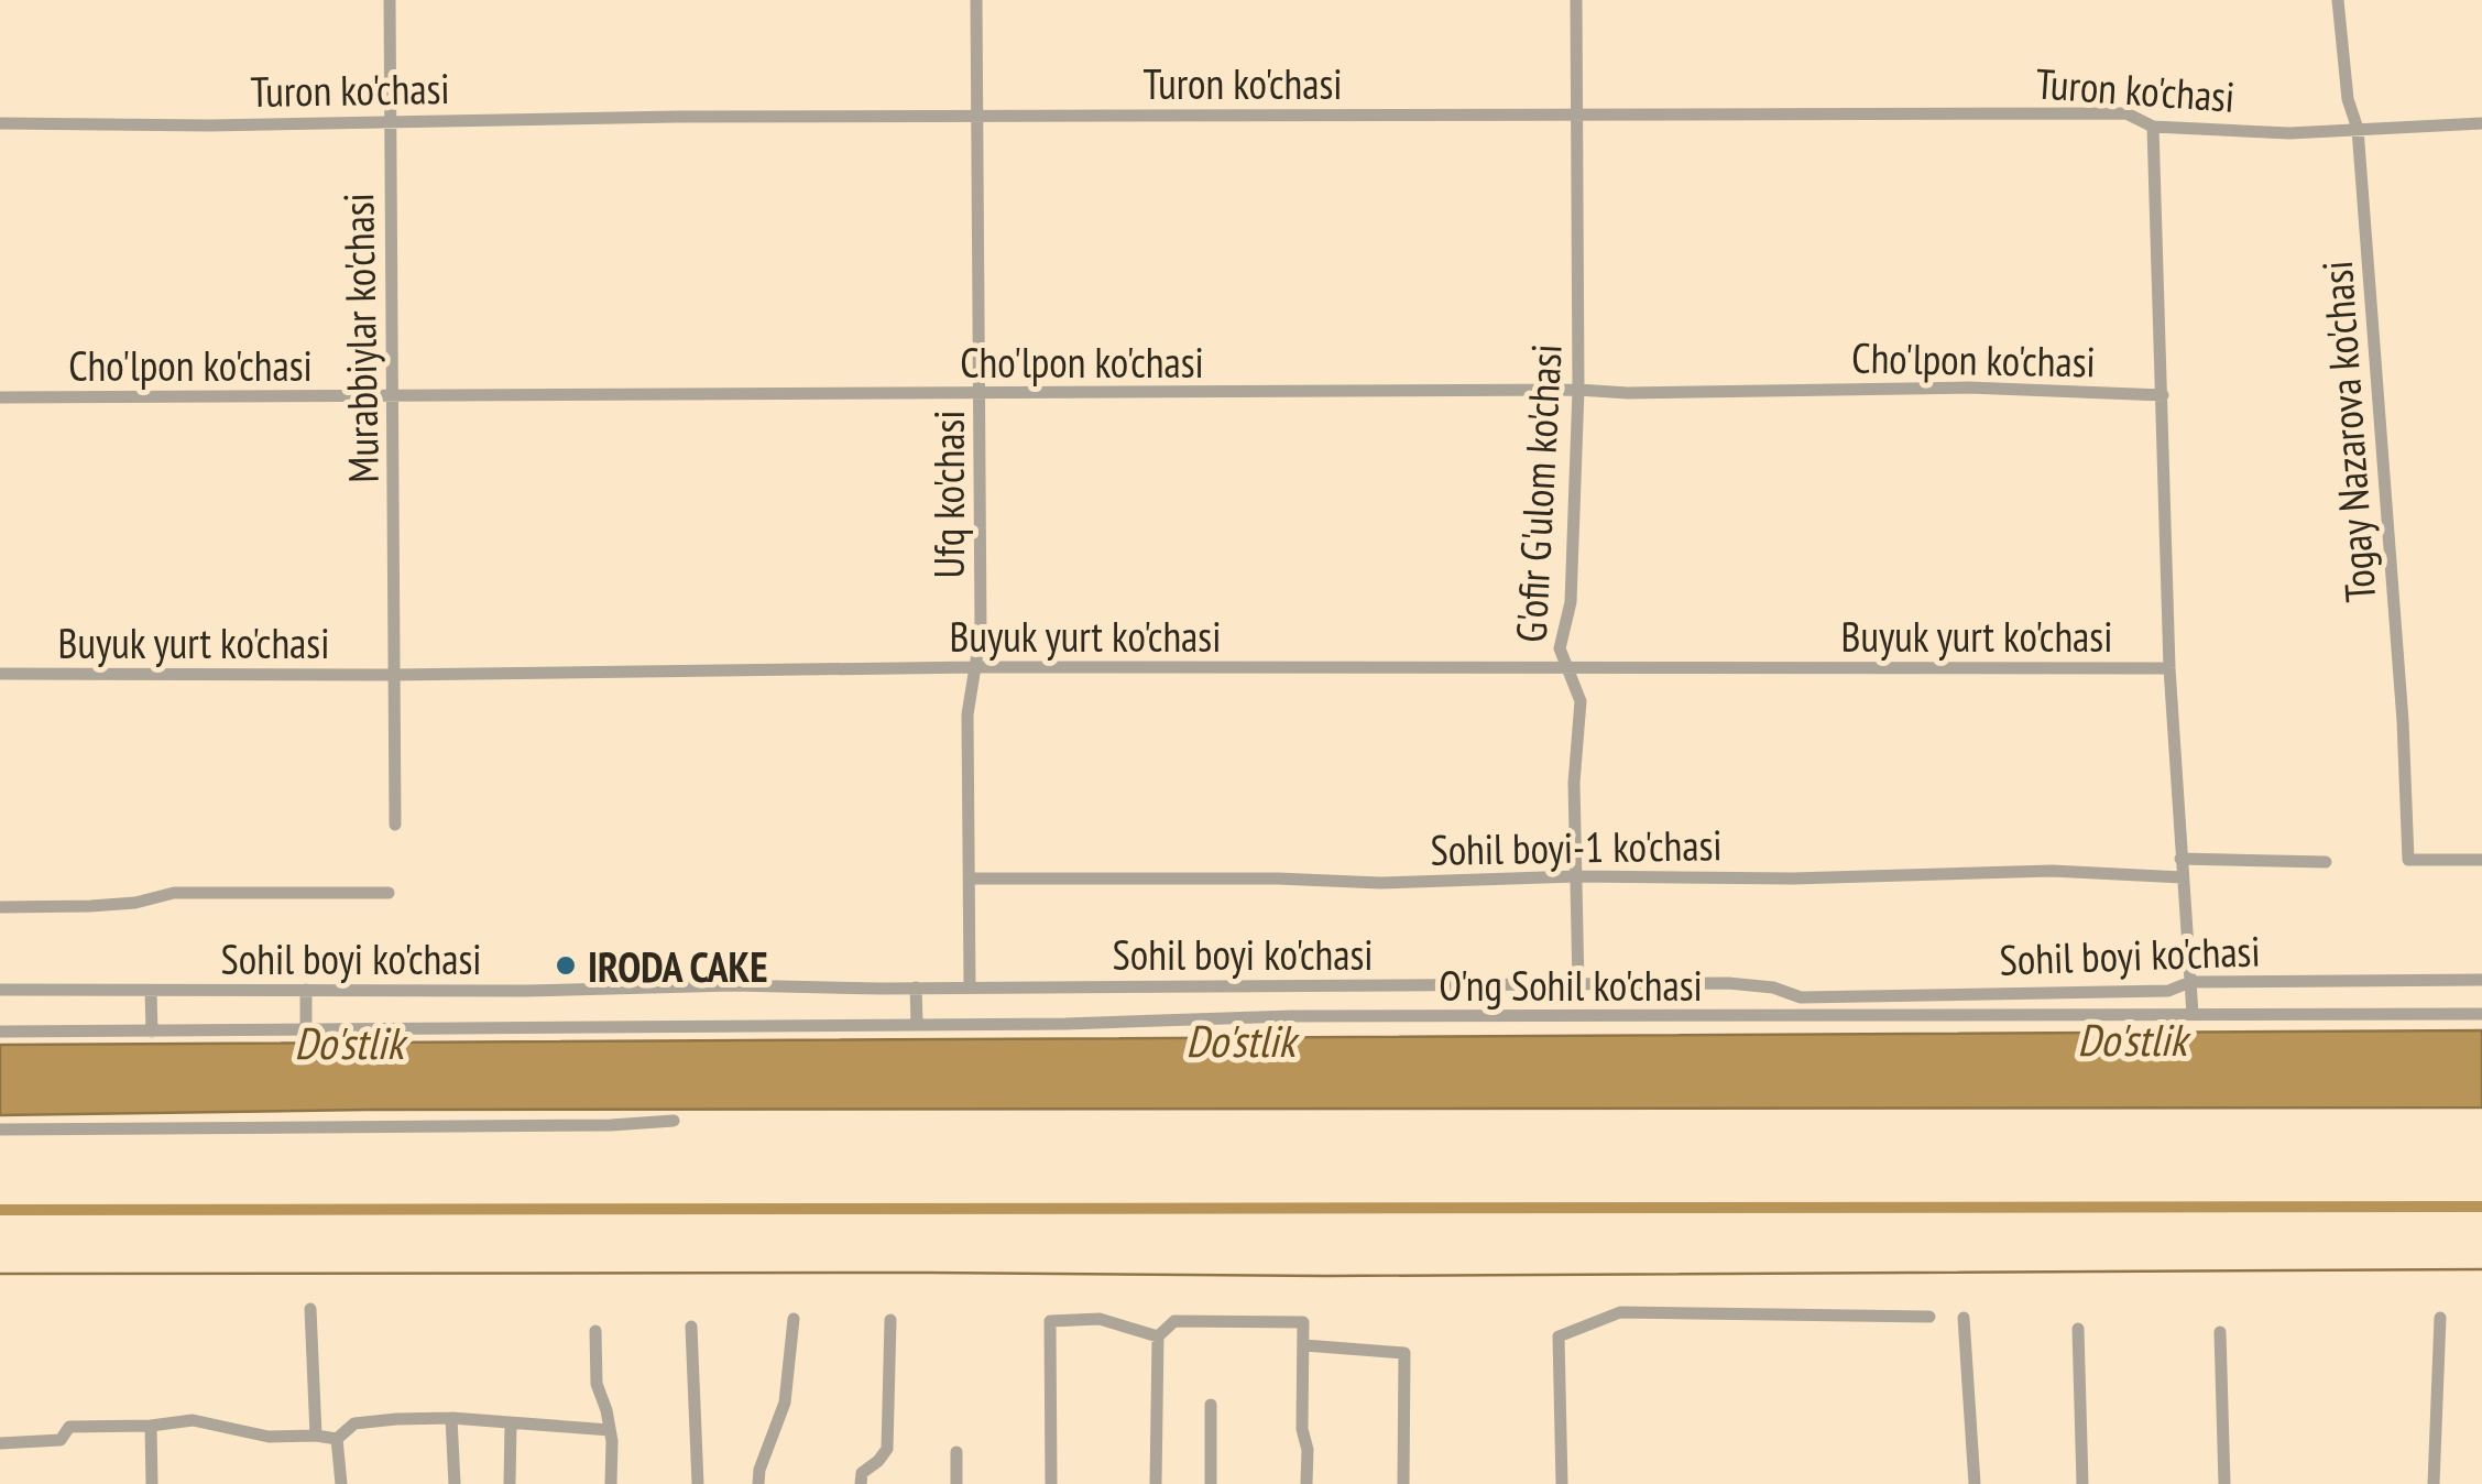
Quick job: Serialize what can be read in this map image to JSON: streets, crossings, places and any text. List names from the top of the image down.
{
  "streets": {
    "street": [
      "Turon ko'chasi",
      "Murabbiylar ko'chasi",
      "Cho'lpon ko'chasi",
      "Togay Nazarova ko'chasi",
      "G'ofir G'ulom ko'chasi",
      "Ufq ko'chasi",
      "Buyuk yurt ko'chasi",
      "Sohil boyi-1 ko'chasi",
      "Sohil boyi ko'chasi",
      "O'ng Sohil ko'chasi"
    ]
  },
  "crossings": [
    ["Turon ko'chasi", "Murabbiylar ko'chasi"],
    ["Turon ko'chasi", "Togay Nazarova ko'chasi"],
    ["Turon ko'chasi", "G'ofir G'ulom ko'chasi"],
    ["Turon ko'chasi", "Ufq ko'chasi"],
    ["Murabbiylar ko'chasi", "Cho'lpon ko'chasi"],
    ["Murabbiylar ko'chasi", "Buyuk yurt ko'chasi"],
    ["Cho'lpon ko'chasi", "G'ofir G'ulom ko'chasi"],
    ["Cho'lpon ko'chasi", "Ufq ko'chasi"],
    ["G'ofir G'ulom ko'chasi", "Buyuk yurt ko'chasi"],
    ["G'ofir G'ulom ko'chasi", "Sohil boyi-1 ko'chasi"],
    ["G'ofir G'ulom ko'chasi", "Sohil boyi ko'chasi"],
    ["Ufq ko'chasi", "Buyuk yurt ko'chasi"],
    ["Ufq ko'chasi", "Sohil boyi-1 ko'chasi"],
    ["Ufq ko'chasi", "Sohil boyi ko'chasi"]
  ],
  "water": ["Do'stlik"],
  "places": ["IRODA CAKE"]
}
